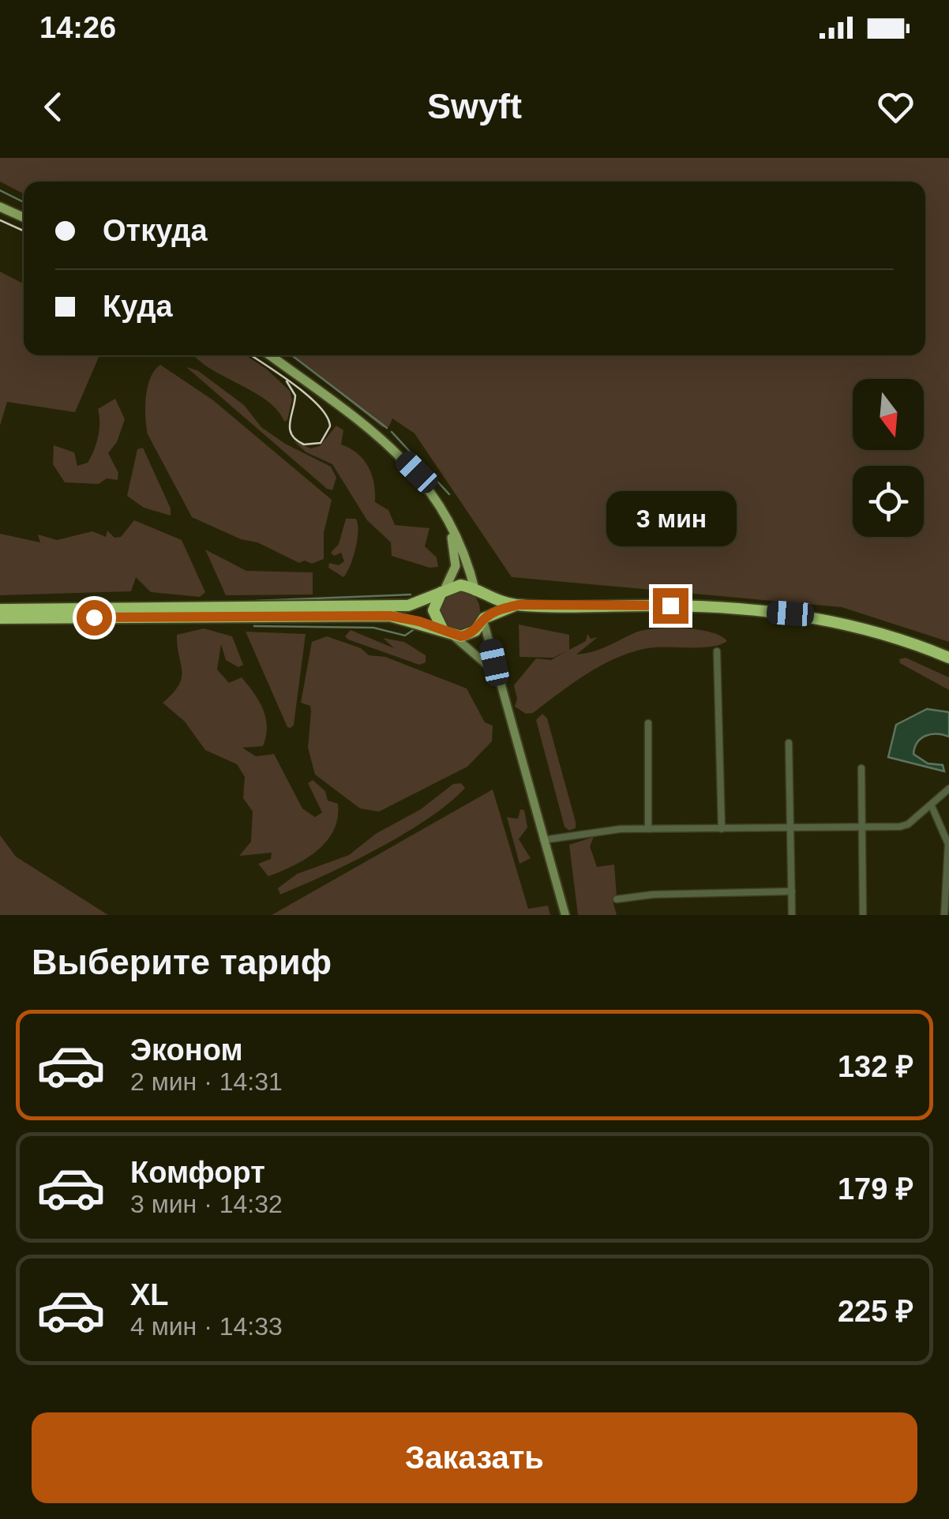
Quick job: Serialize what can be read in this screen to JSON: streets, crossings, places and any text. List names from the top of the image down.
{
  "north": "bottom",
  "page": {
    "status": "14:26",
    "header": "Swyft",
    "banner": ["Откуда", "Куда"],
    "bubble": "3 мин",
    "heading": "Выберите тариф",
    "list": [
      {
        "name": "Эконом",
        "note": "2 мин · 14:31",
        "value": "132 ₽"
      },
      {
        "name": "Комфорт",
        "note": "3 мин · 14:32",
        "value": "179 ₽"
      },
      {
        "name": "XL",
        "note": "4 мин · 14:33",
        "value": "225 ₽"
      }
    ],
    "buttons": "Заказать"
  }
}
